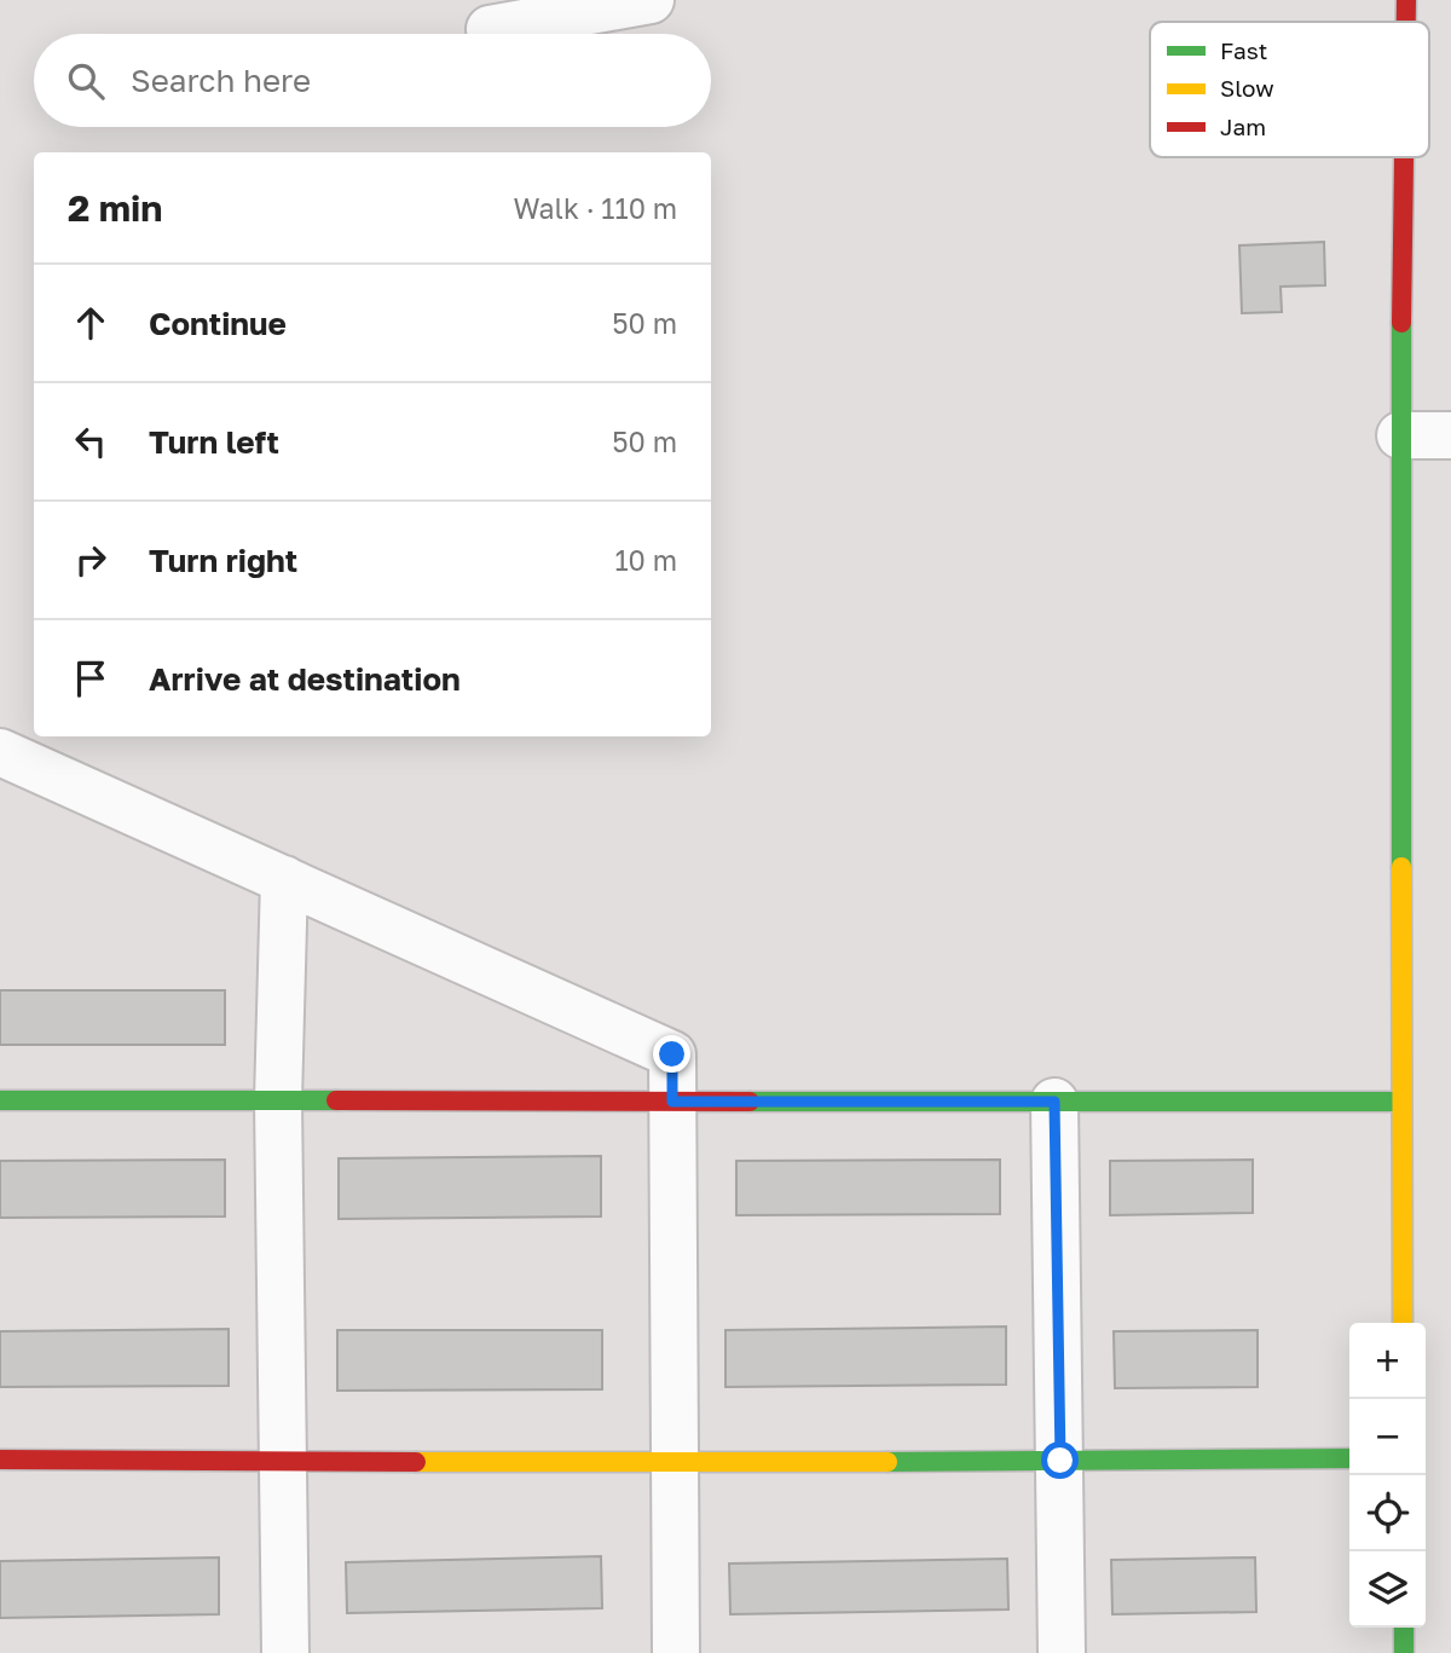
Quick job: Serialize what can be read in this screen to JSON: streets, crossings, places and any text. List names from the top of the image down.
{
  "legend": ["Fast", "Slow", "Jam"],
  "page": {
    "search": "Search here",
    "heading": ["2 min", "Walk · 110 m"],
    "list": [
      ["Continue", "50 m"],
      ["Turn left", "50 m"],
      ["Turn right", "10 m"],
      "Arrive at destination"
    ],
    "map_buttons": ["+", "−"]
  }
}
